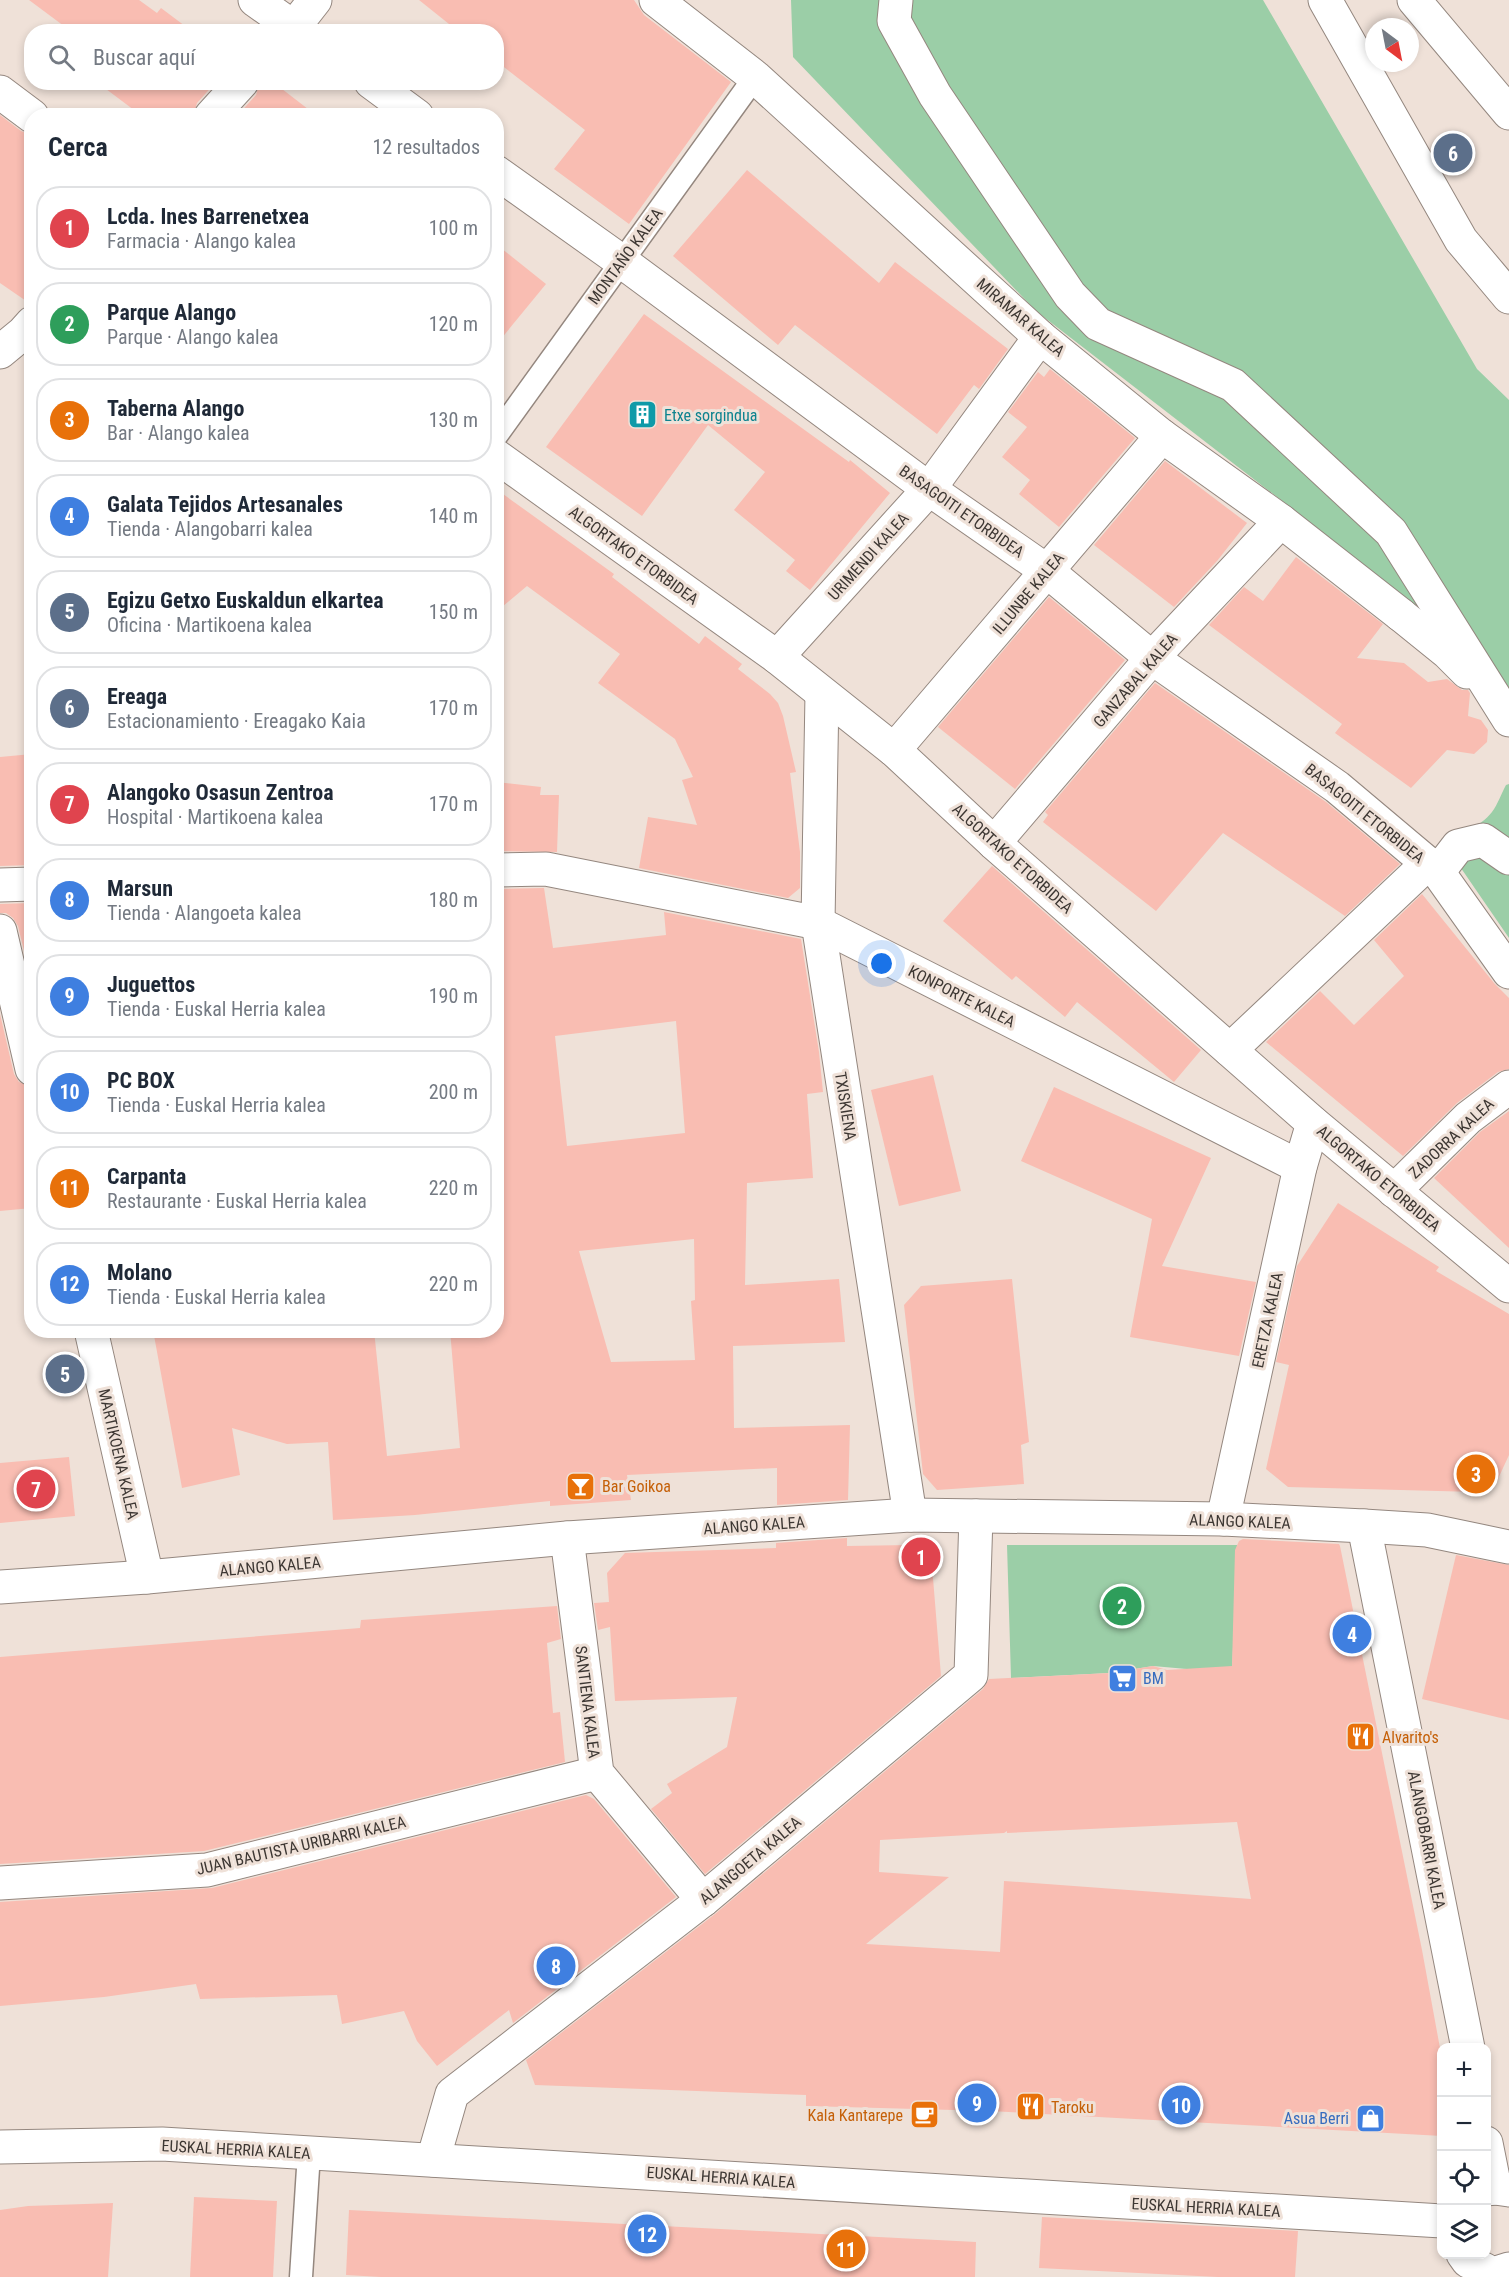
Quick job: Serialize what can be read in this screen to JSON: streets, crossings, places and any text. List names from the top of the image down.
{
  "streets": {
    "street": [
      "MIRAMAR KALEA",
      "BASAGOITI ETORBIDEA",
      "ALGORTAKO ETORBIDEA",
      "URIMENDI KALEA",
      "ILLUNBE KALEA",
      "GANZABAL KALEA",
      "KONPORTE KALEA",
      "TXISKIENA",
      "ZADORRA KALEA",
      "ERETZA KALEA",
      "MARTIKOENA KALEA",
      "ALANGO KALEA",
      "SANTIENA KALEA",
      "ALANGOBARRI KALEA",
      "JUAN BAUTISTA URIBARRI KALEA",
      "ALANGOETA KALEA",
      "EUSKAL HERRIA KALEA"
    ],
    "lane": ["MONTAÑO KALEA"]
  },
  "crossings": [
    ["MONTAÑO KALEA", "MIRAMAR KALEA"],
    ["MONTAÑO KALEA", "BASAGOITI ETORBIDEA"],
    ["MIRAMAR KALEA", "URIMENDI KALEA"],
    ["MIRAMAR KALEA", "ILLUNBE KALEA"],
    ["MIRAMAR KALEA", "GANZABAL KALEA"],
    ["BASAGOITI ETORBIDEA", "URIMENDI KALEA"],
    ["BASAGOITI ETORBIDEA", "ILLUNBE KALEA"],
    ["BASAGOITI ETORBIDEA", "GANZABAL KALEA"],
    ["ALGORTAKO ETORBIDEA", "URIMENDI KALEA"],
    ["ALGORTAKO ETORBIDEA", "ILLUNBE KALEA"],
    ["ALGORTAKO ETORBIDEA", "GANZABAL KALEA"],
    ["ALGORTAKO ETORBIDEA", "TXISKIENA"],
    ["ALGORTAKO ETORBIDEA", "ZADORRA KALEA"],
    ["ALGORTAKO ETORBIDEA", "ERETZA KALEA"],
    ["KONPORTE KALEA", "TXISKIENA"],
    ["KONPORTE KALEA", "ERETZA KALEA"],
    ["TXISKIENA", "ALANGO KALEA"],
    ["ERETZA KALEA", "ALANGO KALEA"],
    ["MARTIKOENA KALEA", "ALANGO KALEA"],
    ["ALANGO KALEA", "SANTIENA KALEA"],
    ["ALANGO KALEA", "ALANGOBARRI KALEA"],
    ["ALANGO KALEA", "ALANGOETA KALEA"],
    ["SANTIENA KALEA", "JUAN BAUTISTA URIBARRI KALEA"],
    ["SANTIENA KALEA", "ALANGOETA KALEA"],
    ["ALANGOETA KALEA", "EUSKAL HERRIA KALEA"]
  ],
  "places": {
    "building": ["Etxe sorgindua"],
    "bar": ["Bar Goikoa"],
    "supermarket": ["BM"],
    "restaurant": ["Alvarito's", "Taroku"],
    "cafe": ["Kala Kantarepe"],
    "shop": ["Asua Berri"]
  },
  "north": "bottom right",
  "page": {
    "search": "Buscar aquí",
    "heading": ["Cerca", "12 resultados"],
    "pins": [
      "6",
      "5",
      "3",
      "7",
      "1",
      "2",
      "4",
      "8",
      "9",
      "10",
      "12",
      "11"
    ],
    "list": [
      {
        "mark": "1",
        "name": "Lcda. Ines Barrenetxea",
        "note": "Farmacia · Alango kalea",
        "value": "100 m"
      },
      {
        "mark": "2",
        "name": "Parque Alango",
        "note": "Parque · Alango kalea",
        "value": "120 m"
      },
      {
        "mark": "3",
        "name": "Taberna Alango",
        "note": "Bar · Alango kalea",
        "value": "130 m"
      },
      {
        "mark": "4",
        "name": "Galata Tejidos Artesanales",
        "note": "Tienda · Alangobarri kalea",
        "value": "140 m"
      },
      {
        "mark": "5",
        "name": "Egizu Getxo Euskaldun elkartea",
        "note": "Oficina · Martikoena kalea",
        "value": "150 m"
      },
      {
        "mark": "6",
        "name": "Ereaga",
        "note": "Estacionamiento · Ereagako Kaia",
        "value": "170 m"
      },
      {
        "mark": "7",
        "name": "Alangoko Osasun Zentroa",
        "note": "Hospital · Martikoena kalea",
        "value": "170 m"
      },
      {
        "mark": "8",
        "name": "Marsun",
        "note": "Tienda · Alangoeta kalea",
        "value": "180 m"
      },
      {
        "mark": "9",
        "name": "Juguettos",
        "note": "Tienda · Euskal Herria kalea",
        "value": "190 m"
      },
      {
        "mark": "10",
        "name": "PC BOX",
        "note": "Tienda · Euskal Herria kalea",
        "value": "200 m"
      },
      {
        "mark": "11",
        "name": "Carpanta",
        "note": "Restaurante · Euskal Herria kalea",
        "value": "220 m"
      },
      {
        "mark": "12",
        "name": "Molano",
        "note": "Tienda · Euskal Herria kalea",
        "value": "220 m"
      }
    ],
    "map_buttons": ["+", "−"]
  }
}
